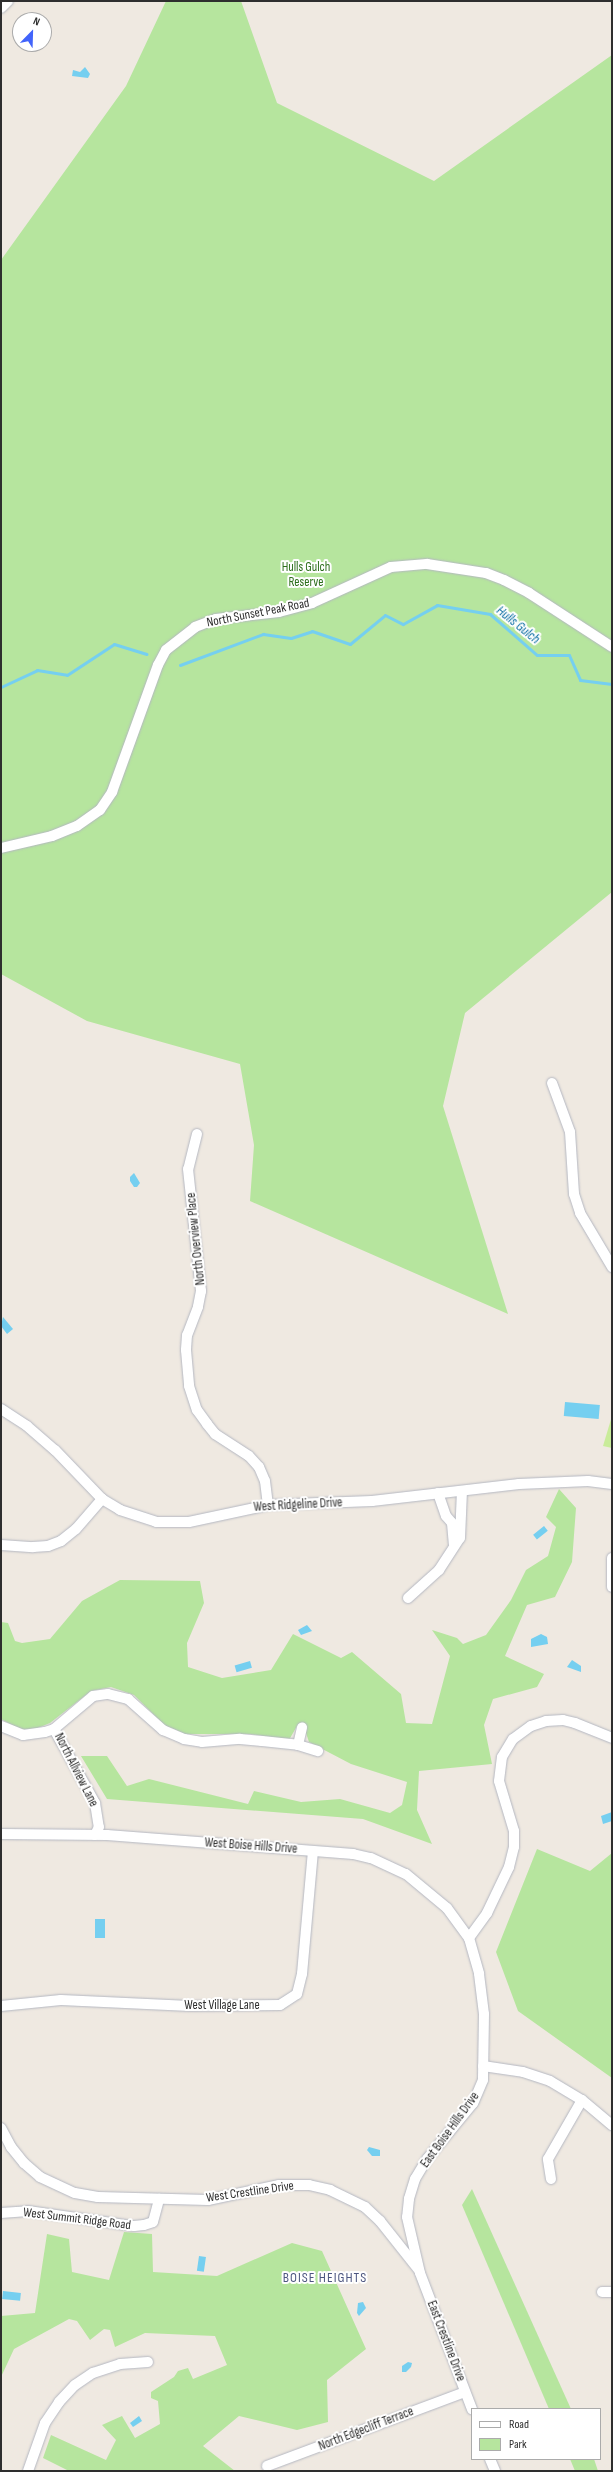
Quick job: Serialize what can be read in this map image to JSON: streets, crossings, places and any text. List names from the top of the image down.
{
  "streets": {
    "street": [
      "North Sunset Peak Road",
      "North Overview Place",
      "West Ridgeline Drive",
      "North Allview Lane",
      "West Boise Hills Drive",
      "West Village Lane",
      "East Boise Hills Drive",
      "West Crestline Drive",
      "West Summit Ridge Road",
      "East Crestline Drive",
      "North Edgecliff Terrace"
    ]
  },
  "crossings": [
    ["North Overview Place", "West Ridgeline Drive"],
    ["North Allview Lane", "West Boise Hills Drive"],
    ["West Boise Hills Drive", "West Village Lane"],
    ["West Boise Hills Drive", "East Boise Hills Drive"],
    ["East Boise Hills Drive", "West Crestline Drive"],
    ["East Boise Hills Drive", "East Crestline Drive"],
    ["West Crestline Drive", "West Summit Ridge Road"],
    ["West Crestline Drive", "East Crestline Drive"],
    ["East Crestline Drive", "North Edgecliff Terrace"]
  ],
  "districts": ["BOISE HEIGHTS"],
  "water": ["Hulls Gulch"],
  "parks": ["Hulls Gulch Reserve"],
  "legend": ["Road", "Park"],
  "north": "top right"
}
